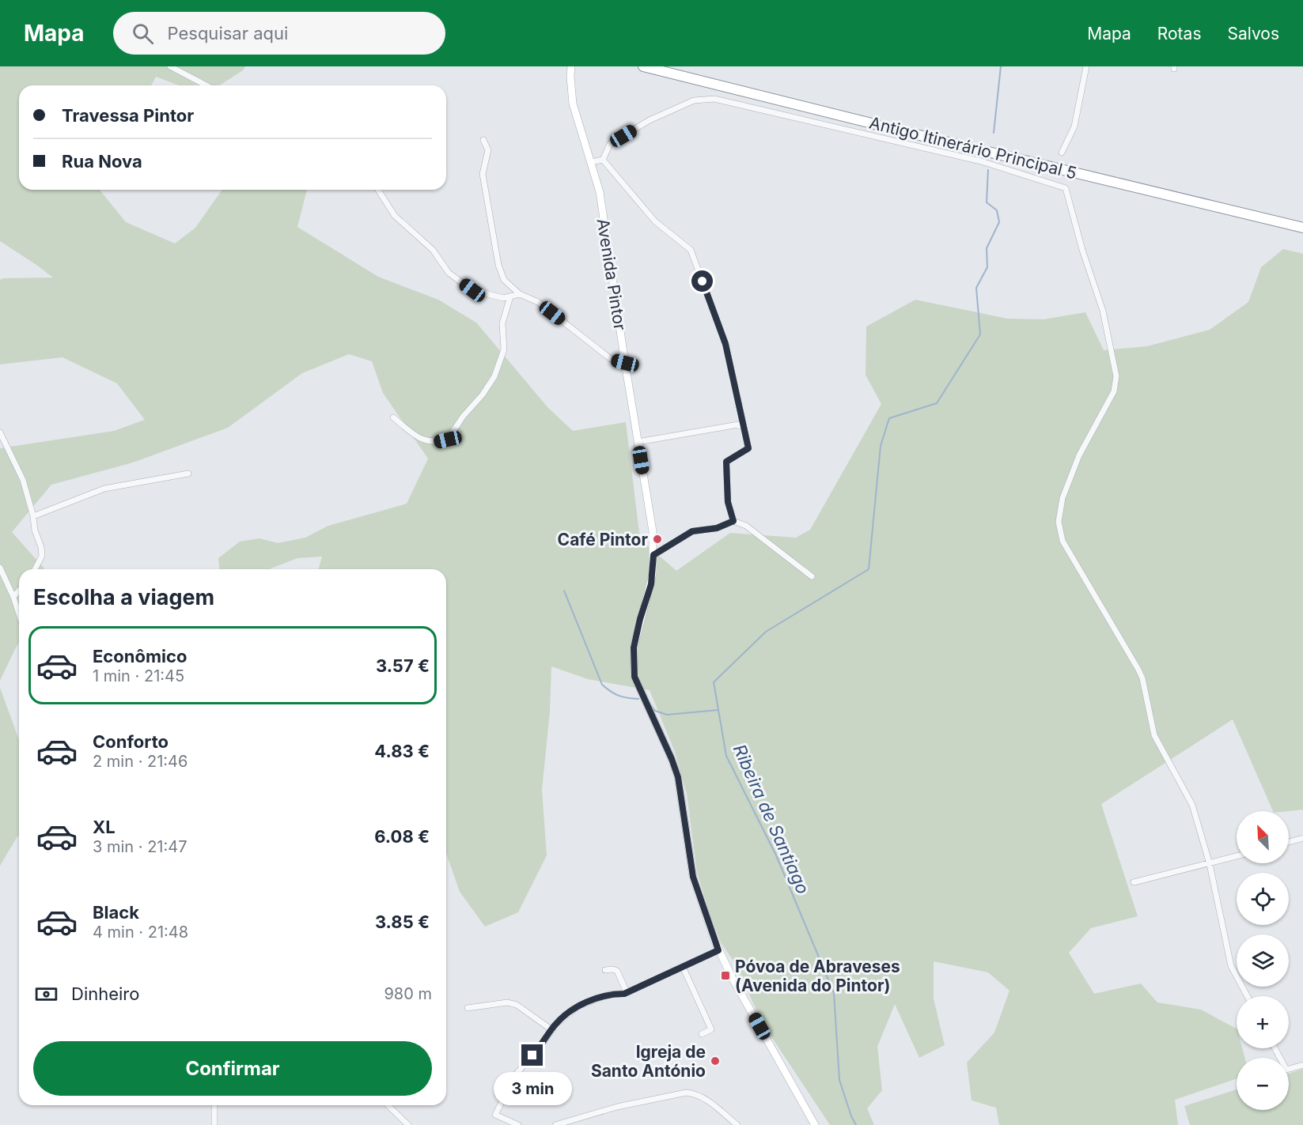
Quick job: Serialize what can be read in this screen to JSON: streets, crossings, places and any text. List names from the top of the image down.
{
  "streets": {
    "highway": ["Antigo Itinerário Principal 5"],
    "street": ["Avenida Pintor"]
  },
  "water": ["Ribeira de Santiago"],
  "places": {
    "other": ["Café Pintor", "Igreja de Santo António"],
    "transit": ["Póvoa de Abraveses (Avenida do Pintor)"]
  },
  "north": "top left",
  "page": {
    "header": "Mapa",
    "search": "Pesquisar aqui",
    "nav": ["Mapa", "Rotas", "Salvos"],
    "banner": ["Travessa Pintor", "Rua Nova"],
    "heading": "Escolha a viagem",
    "list": [
      {
        "name": "Econômico",
        "note": "1 min · 21:45",
        "value": "3.57 €"
      },
      {
        "name": "Conforto",
        "note": "2 min · 21:46",
        "value": "4.83 €"
      },
      {
        "name": "XL",
        "note": "3 min · 21:47",
        "value": "6.08 €"
      },
      {
        "name": "Black",
        "note": "4 min · 21:48",
        "value": "3.85 €"
      }
    ],
    "map_buttons": ["+", "−"],
    "pay": ["Dinheiro", "980 m"],
    "buttons": "Confirmar",
    "bubble": "3 min"
  }
}
